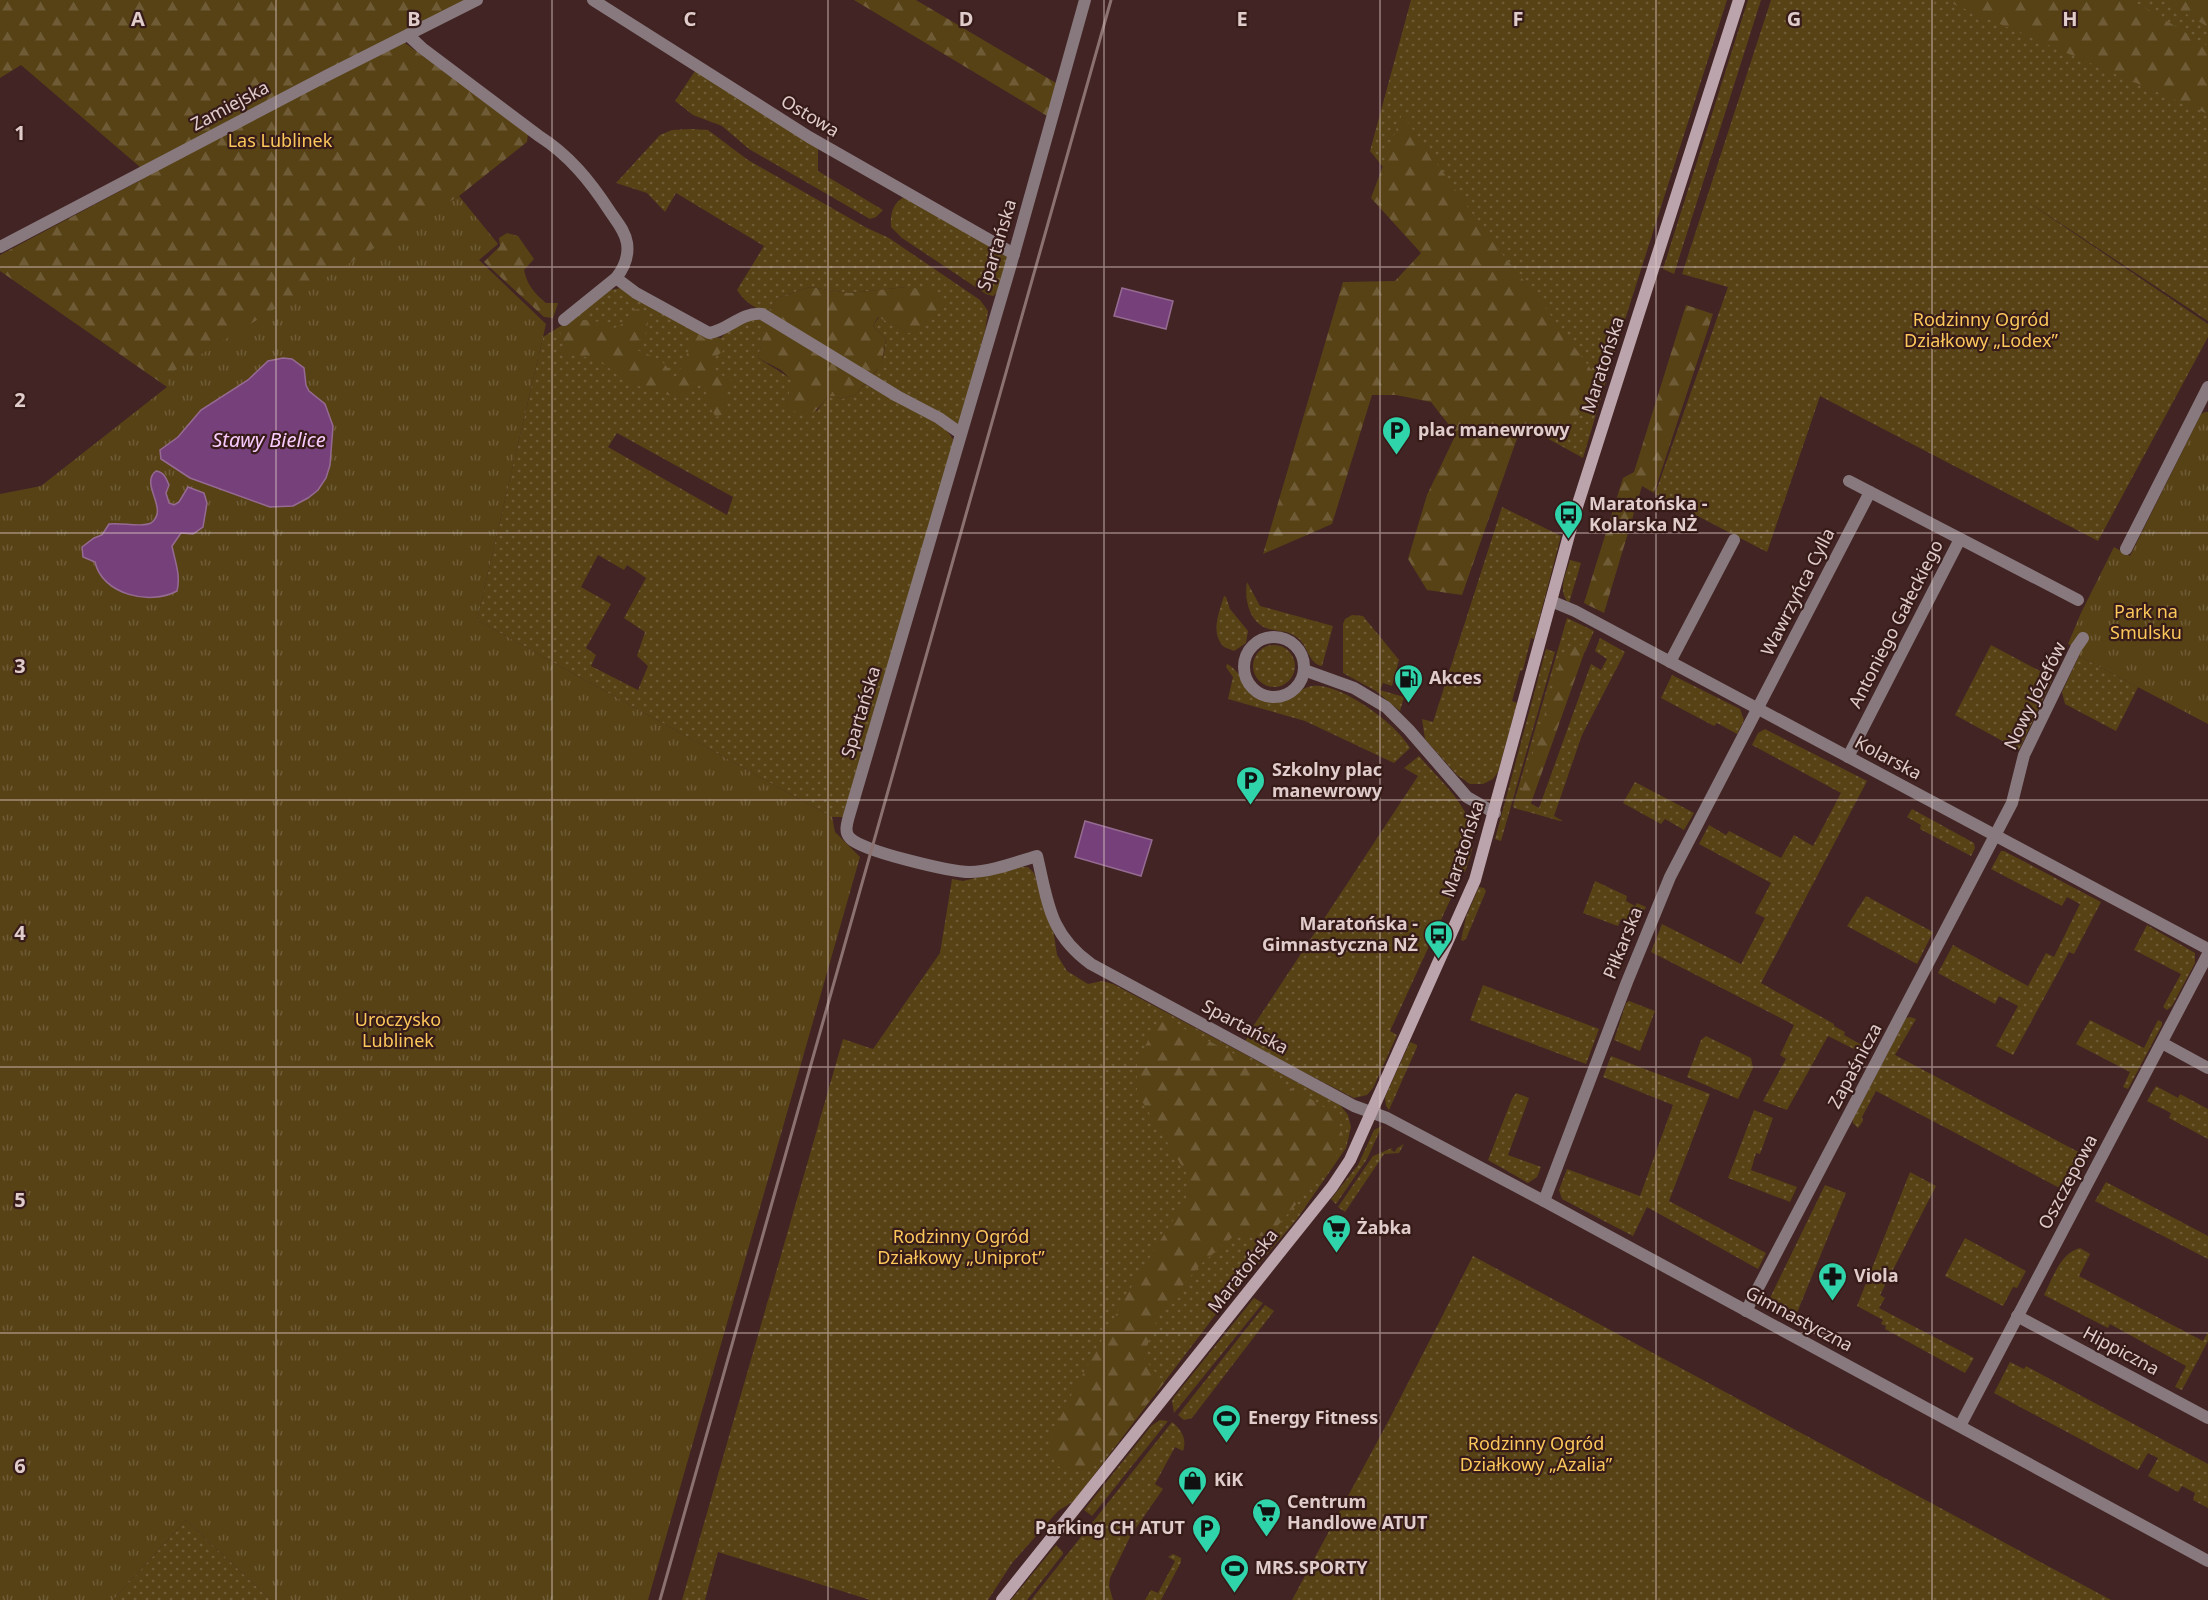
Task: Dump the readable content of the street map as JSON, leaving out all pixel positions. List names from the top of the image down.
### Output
{
  "streets": {
    "main road": ["Maratońska"],
    "street": [
      "Zamiejska",
      "Ostowa",
      "Spartańska",
      "Wawrzyńca Cylla",
      "Antoniego Gałeckiego",
      "Nowy Józefów",
      "Kolarska",
      "Piłkarska",
      "Zapaśnicza",
      "Oszczepowa",
      "Gimnastyczna",
      "Hippiczna"
    ]
  },
  "crossings": [
    ["Ostowa", "Spartańska"],
    ["Spartańska", "Gimnastyczna"],
    ["Maratońska", "Kolarska"],
    ["Maratońska", "Gimnastyczna"],
    ["Wawrzyńca Cylla", "Kolarska"],
    ["Wawrzyńca Cylla", "Piłkarska"],
    ["Antoniego Gałeckiego", "Kolarska"],
    ["Nowy Józefów", "Kolarska"],
    ["Nowy Józefów", "Zapaśnicza"],
    ["Kolarska", "Piłkarska"],
    ["Kolarska", "Zapaśnicza"],
    ["Piłkarska", "Gimnastyczna"],
    ["Zapaśnicza", "Gimnastyczna"],
    ["Oszczepowa", "Gimnastyczna"],
    ["Oszczepowa", "Hippiczna"]
  ],
  "water": ["Stawy Bielice"],
  "parks": [
    "Las Lublinek",
    "Rodzinny Ogród Działkowy „Lodex”",
    "Park na Smulsku",
    "Uroczysko Lublinek",
    "Rodzinny Ogród Działkowy „Uniprot”",
    "Rodzinny Ogród Działkowy „Azalia”"
  ],
  "places": {
    "parking": ["plac manewrowy", "Szkolny plac manewrowy", "Parking CH ATUT"],
    "bus stop": ["Maratońska - Kolarska NŻ", "Maratońska - Gimnastyczna NŻ"],
    "fuel station": ["Akces"],
    "supermarket": ["Żabka", "Centrum Handlowe ATUT"],
    "pharmacy": ["Viola"],
    "sports": ["Energy Fitness", "MRS.SPORTY"],
    "shop": ["KiK"]
  },
  "grid": {
    "columns": [
      "A",
      "B",
      "C",
      "D",
      "E",
      "F",
      "G",
      "H"
    ],
    "rows": [
      "1",
      "2",
      "3",
      "4",
      "5",
      "6"
    ]
  }
}
